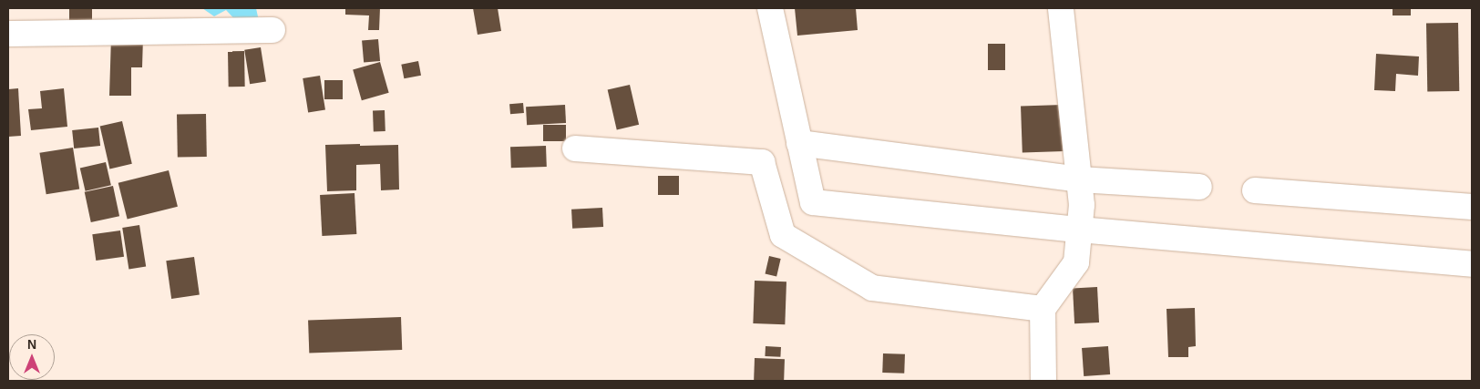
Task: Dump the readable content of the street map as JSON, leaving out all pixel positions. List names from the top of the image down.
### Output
{
  "north": "top"
}
